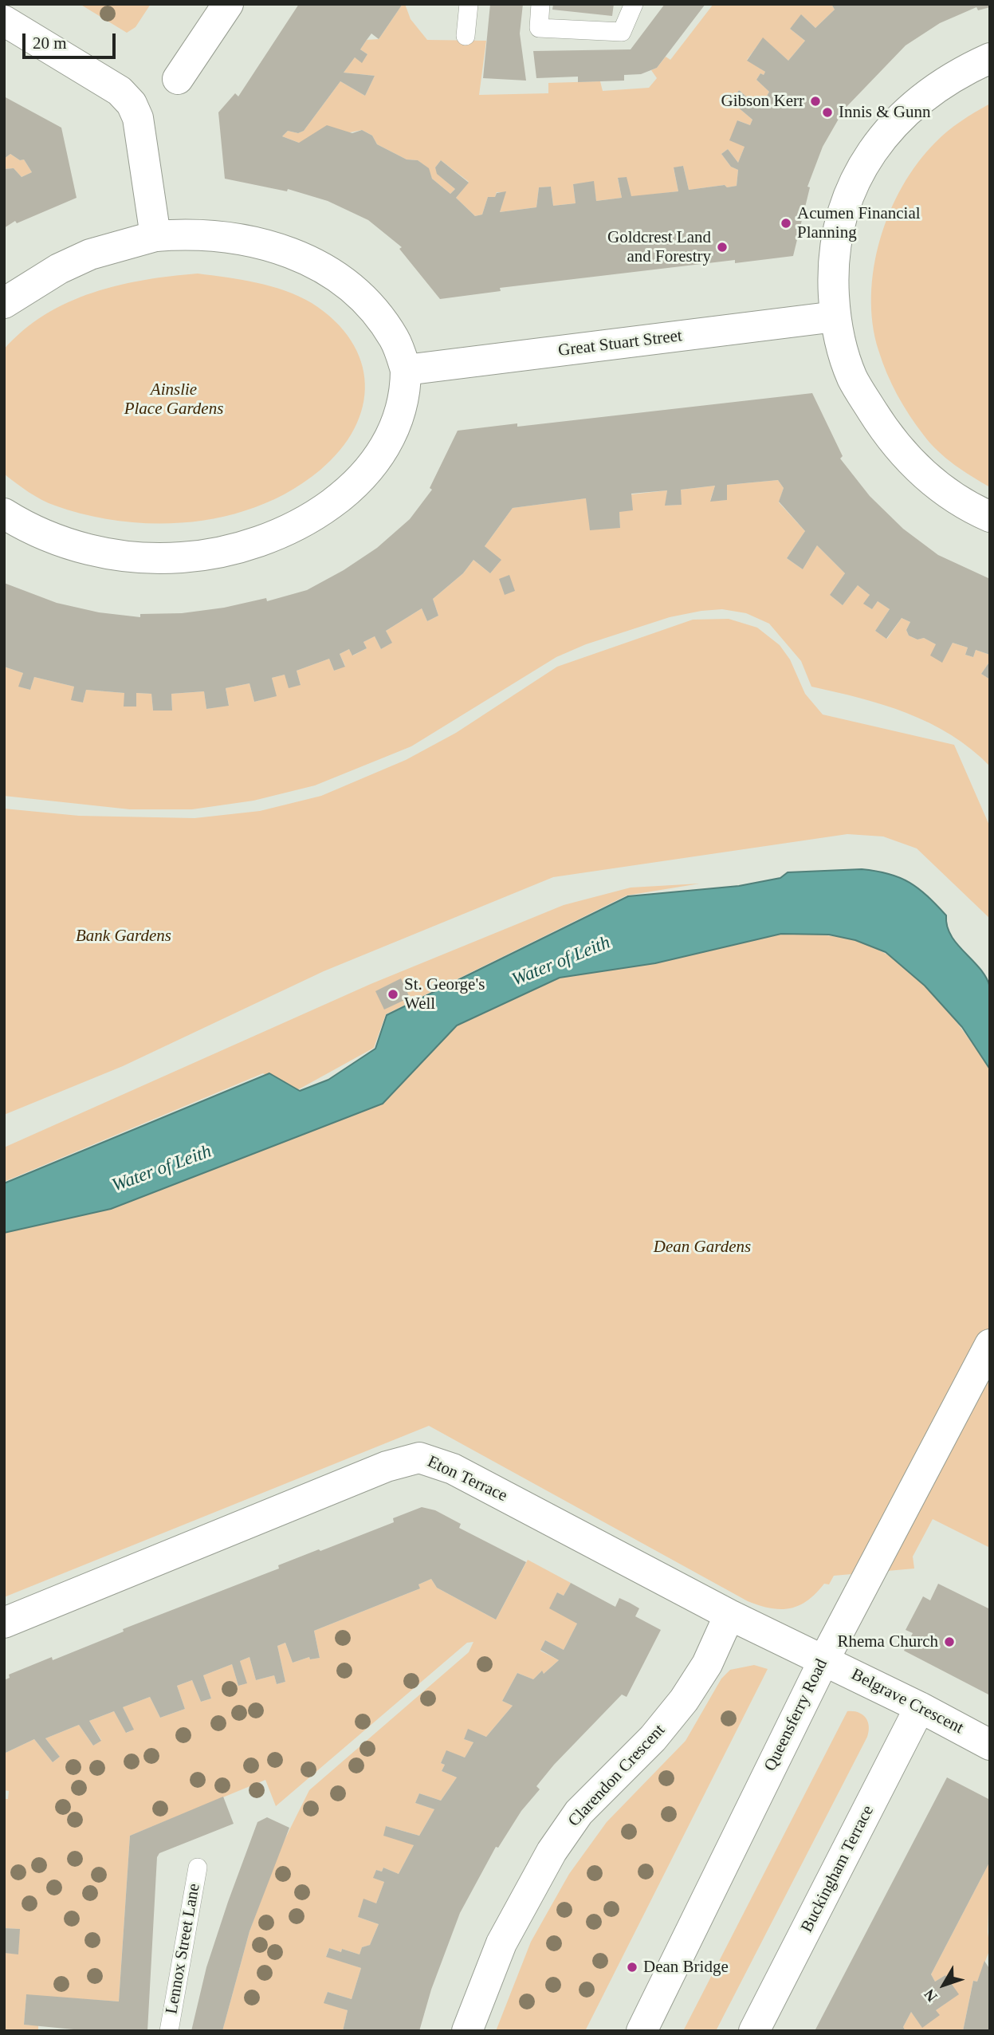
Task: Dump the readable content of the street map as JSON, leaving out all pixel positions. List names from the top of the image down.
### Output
{
  "streets": {
    "street": [
      "Great Stuart Street",
      "Eton Terrace",
      "Belgrave Crescent",
      "Queensferry Road",
      "Clarendon Crescent",
      "Buckingham Terrace"
    ],
    "lane": ["Lennox Street Lane"]
  },
  "crossings": [
    ["Eton Terrace", "Belgrave Crescent"],
    ["Eton Terrace", "Queensferry Road"],
    ["Eton Terrace", "Clarendon Crescent"],
    ["Belgrave Crescent", "Queensferry Road"],
    ["Belgrave Crescent", "Buckingham Terrace"]
  ],
  "water": ["Water of Leith"],
  "parks": ["Ainslie Place Gardens", "Bank Gardens", "Dean Gardens"],
  "places": [
    "Gibson Kerr",
    "Innis & Gunn",
    "Acumen Financial Planning",
    "Goldcrest Land and Forestry",
    "St. George's Well",
    "Rhema Church",
    "Dean Bridge"
  ],
  "scale_bar": "20 m",
  "north": "bottom left"
}
